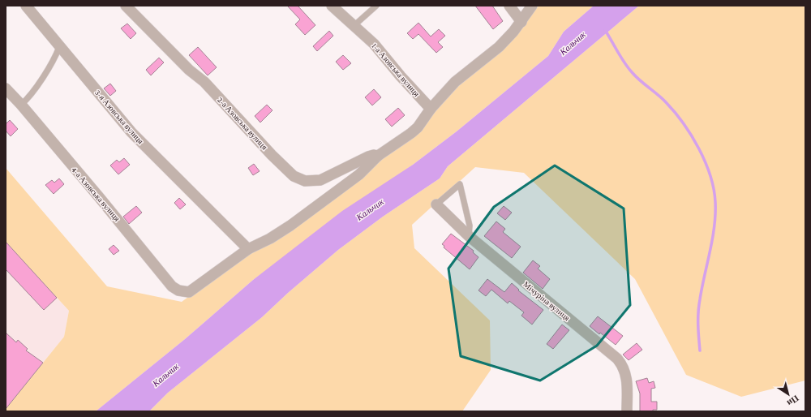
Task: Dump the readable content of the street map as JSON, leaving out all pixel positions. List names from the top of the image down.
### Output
{
  "streets": {
    "street": [
      "1-а Азовська вулиця",
      "3-я Азовська вулиця",
      "2-а Азовська вулиця",
      "4-а Азовська вулиця",
      "Мічуріна вулиця"
    ]
  },
  "crossings": [
    ["3-я Азовська вулиця", "4-а Азовська вулиця"]
  ],
  "water": ["Кальчик"],
  "north": "bottom right"
}
